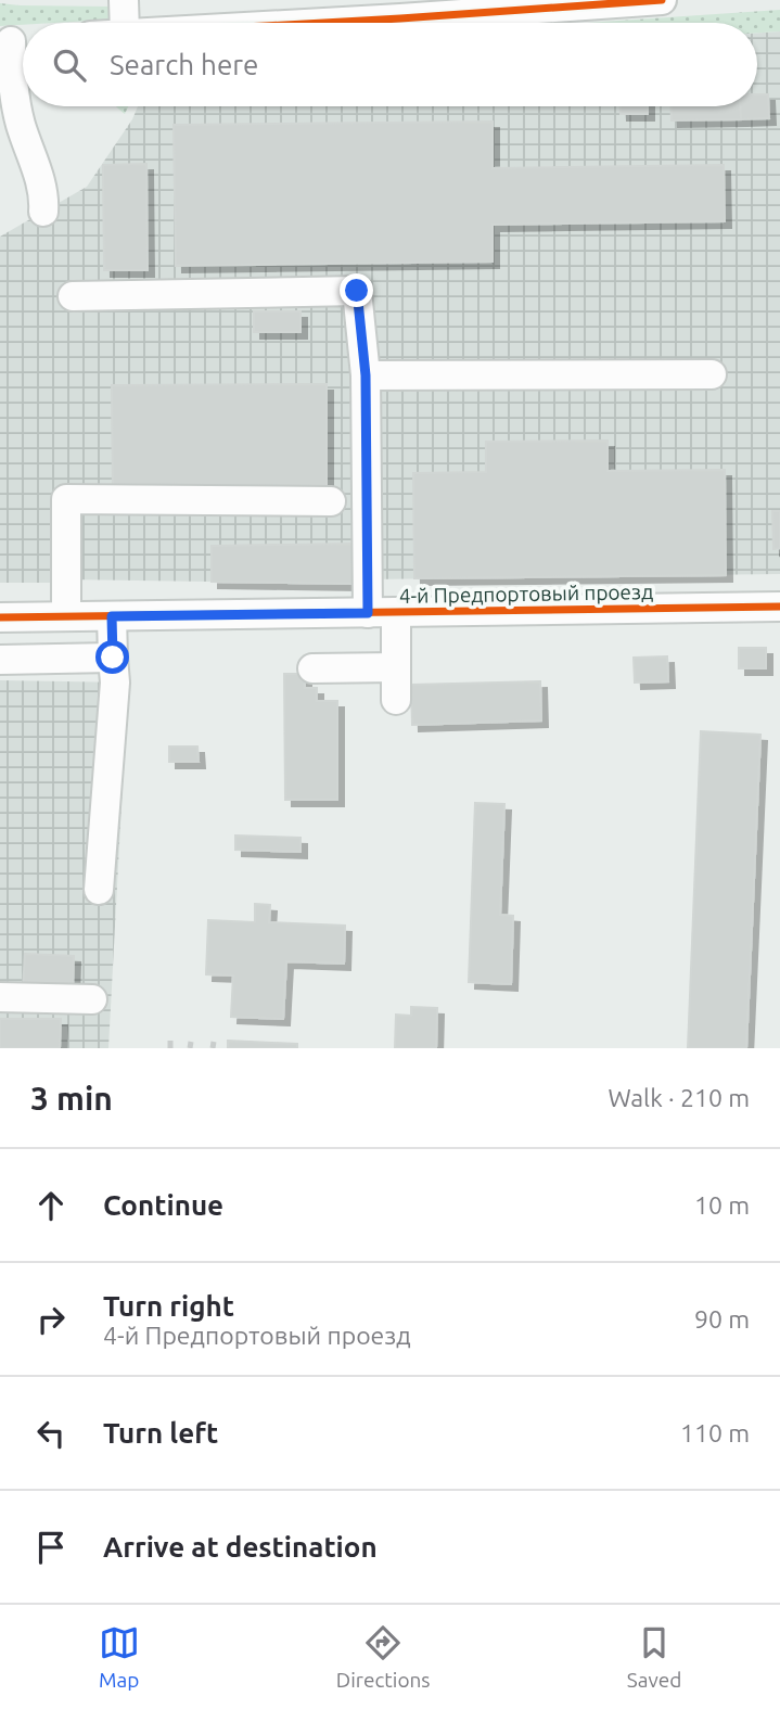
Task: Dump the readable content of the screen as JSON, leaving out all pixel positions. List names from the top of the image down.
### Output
{
  "streets": {
    "street": ["4-й Предпортовый проезд"]
  },
  "page": {
    "search": "Search here",
    "heading": ["3 min", "Walk · 210 m"],
    "list": [
      ["Continue", "10 m"],
      ["Turn right", "4-й Предпортовый проезд", "90 m"],
      ["Turn left", "110 m"],
      "Arrive at destination"
    ],
    "nav": ["Map", "Directions", "Saved"]
  }
}
